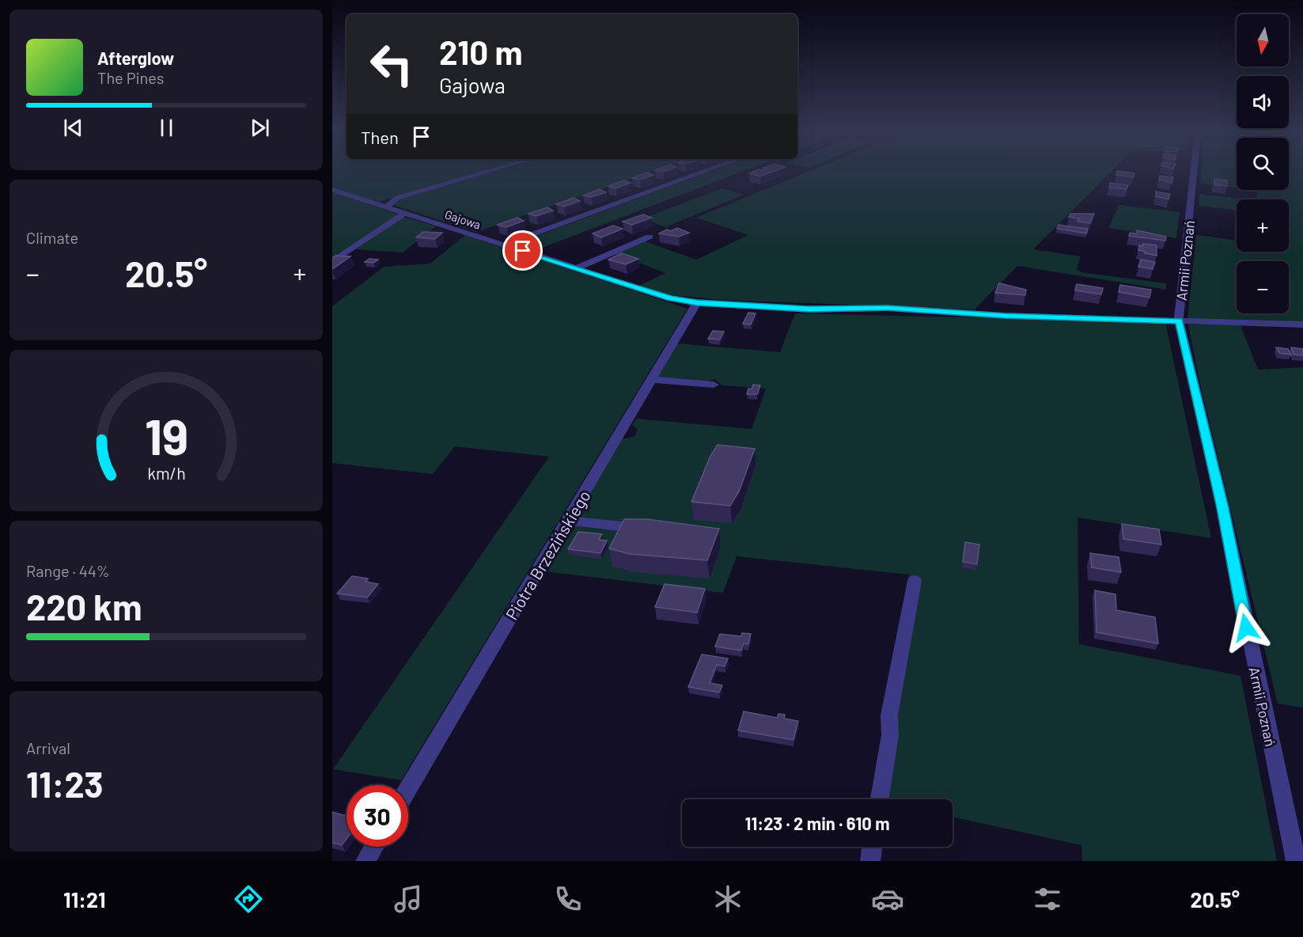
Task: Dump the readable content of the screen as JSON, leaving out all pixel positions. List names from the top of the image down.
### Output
{
  "streets": {
    "street": ["Gajowa", "Armii Poznań", "Piotra Brzezińskiego"]
  },
  "crossings": [
    ["Gajowa", "Armii Poznań"],
    ["Gajowa", "Piotra Brzezińskiego"]
  ],
  "north": "bottom",
  "page": {
    "map_buttons": ["+", "−"],
    "turn": ["210 m", "Gajowa"],
    "song": ["Afterglow", "The Pines"],
    "then": "Then",
    "tile": [
      "Climate",
      ["Range · 44%", "220 km"],
      ["Arrival", "11:23"]
    ],
    "heat": ["−", "20.5°", "+"],
    "limit": "30",
    "trip": "11:23 · 2 min · 610 m",
    "tabs": ["11:21", "20.5°"],
    "gauge": ["19", "km/h"]
  }
}
